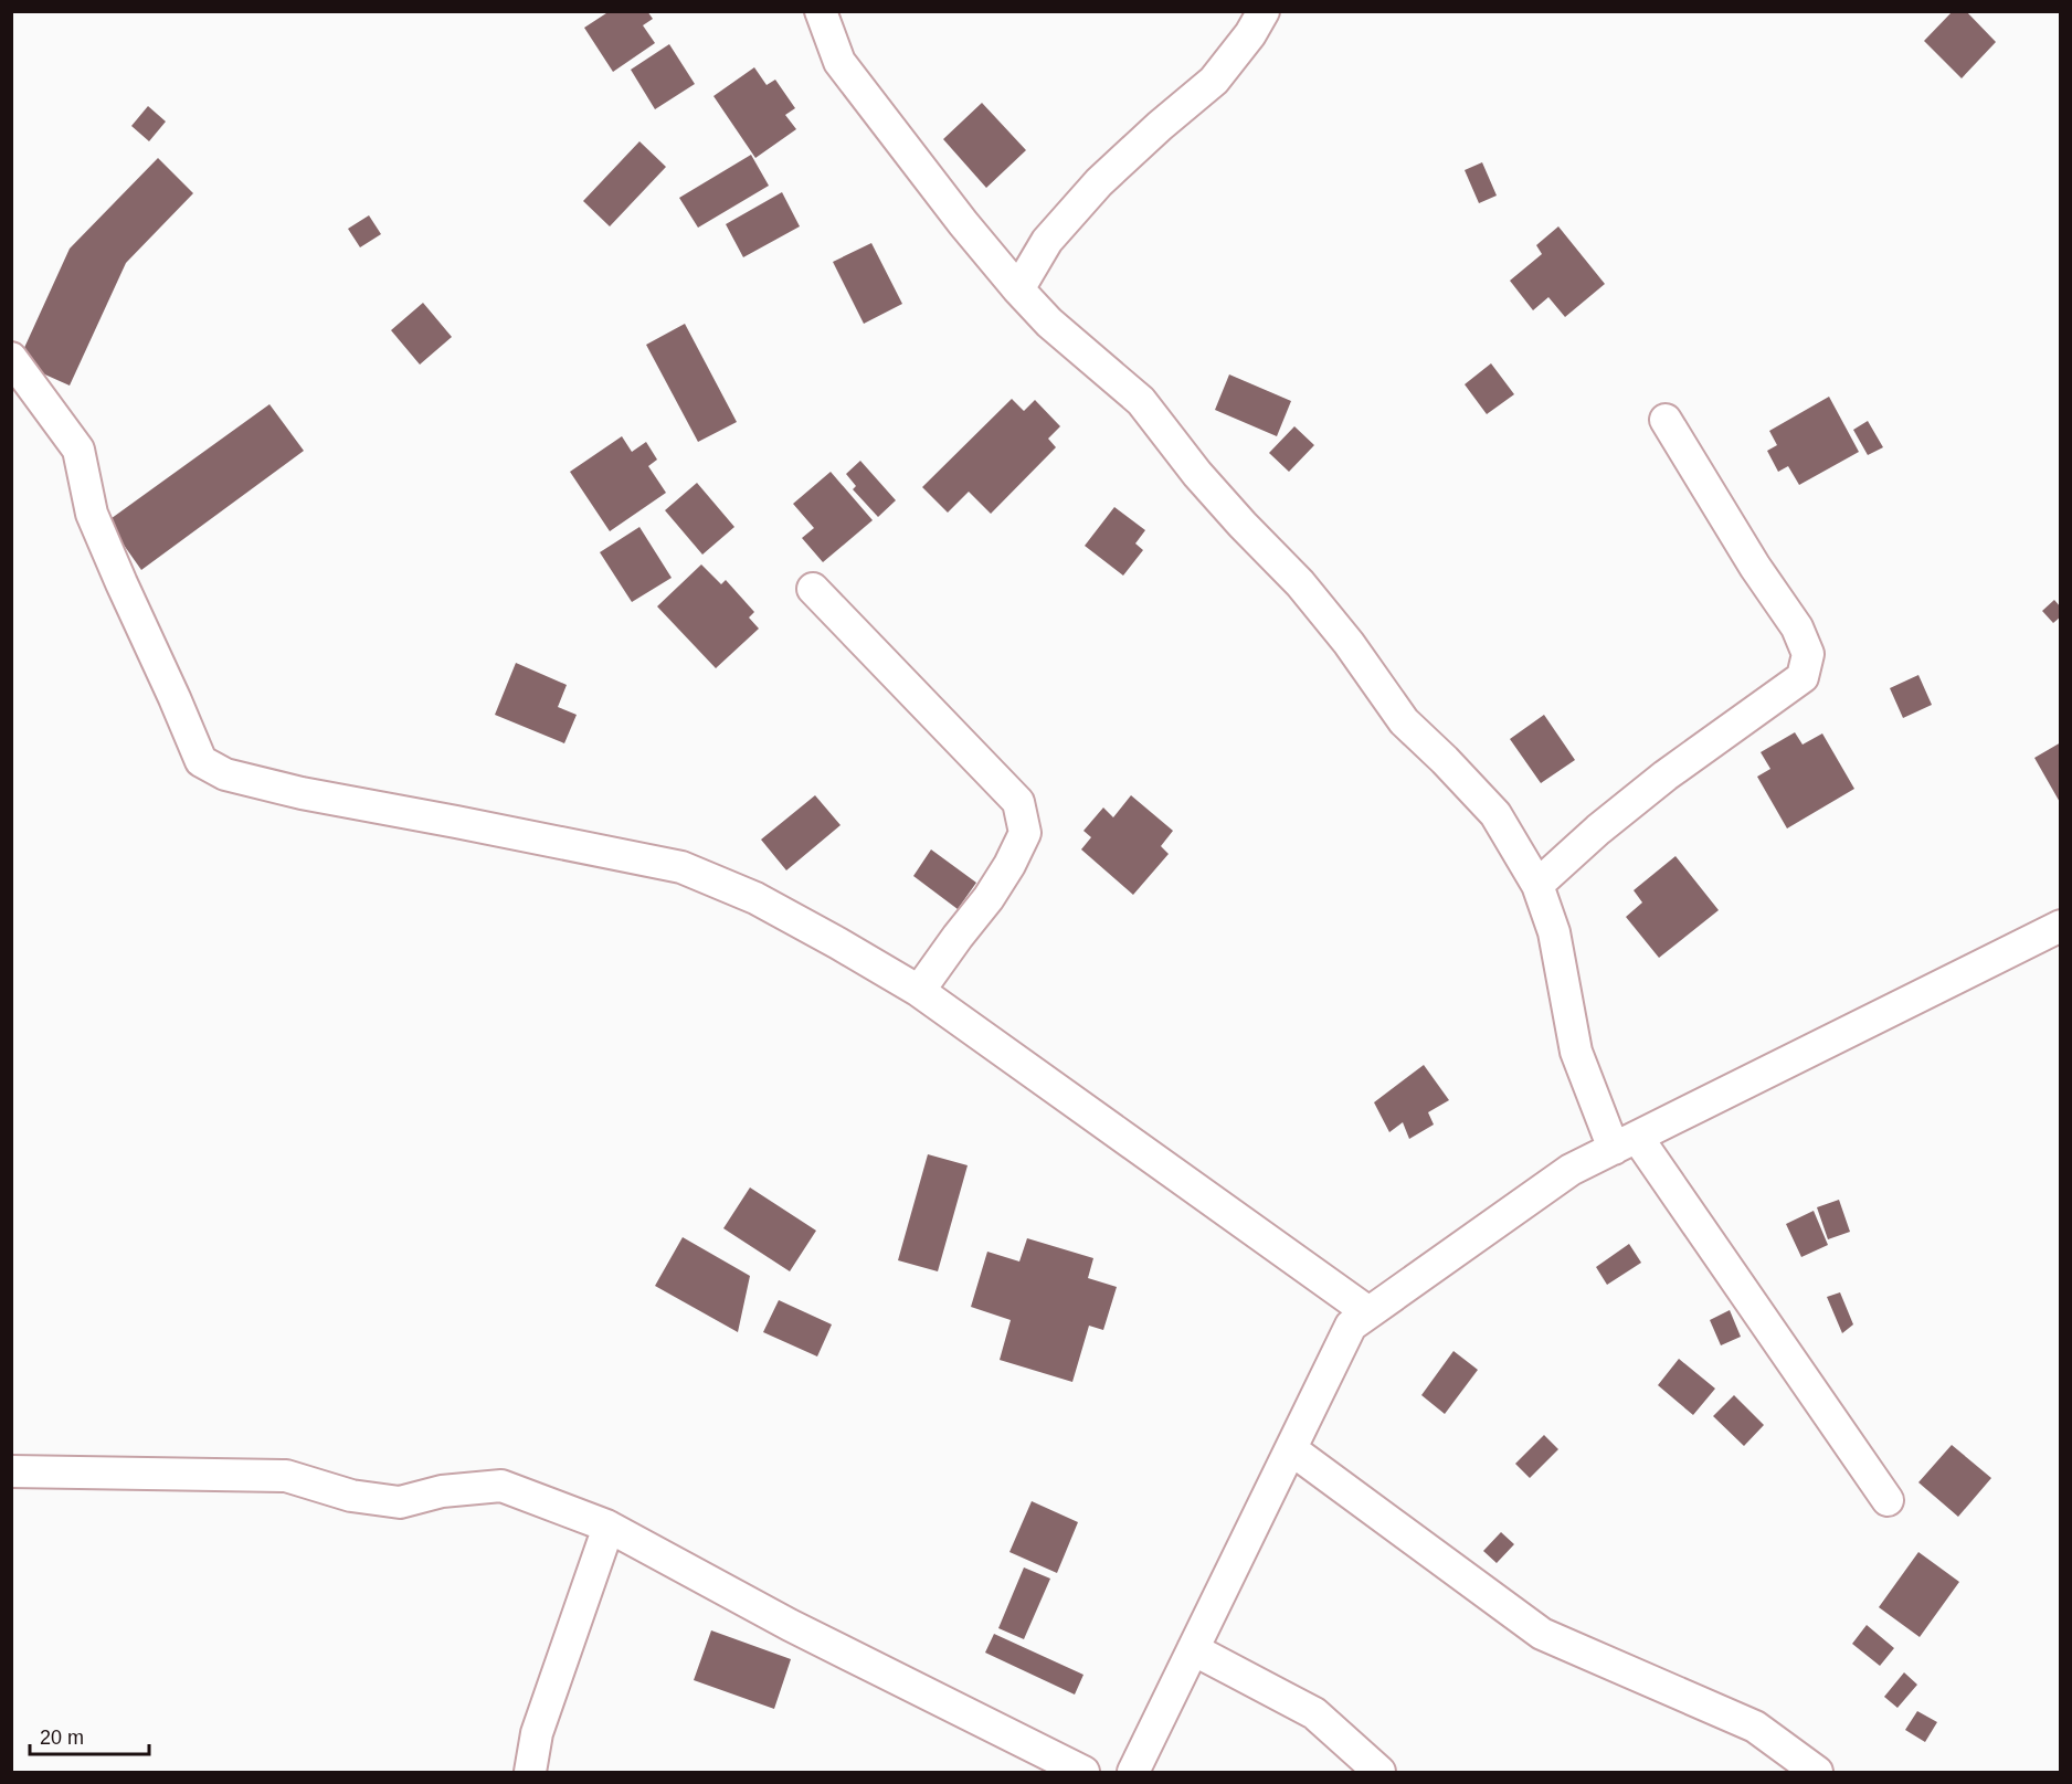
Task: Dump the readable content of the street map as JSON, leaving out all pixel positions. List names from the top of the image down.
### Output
{
  "scale_bar": "20 m"
}
